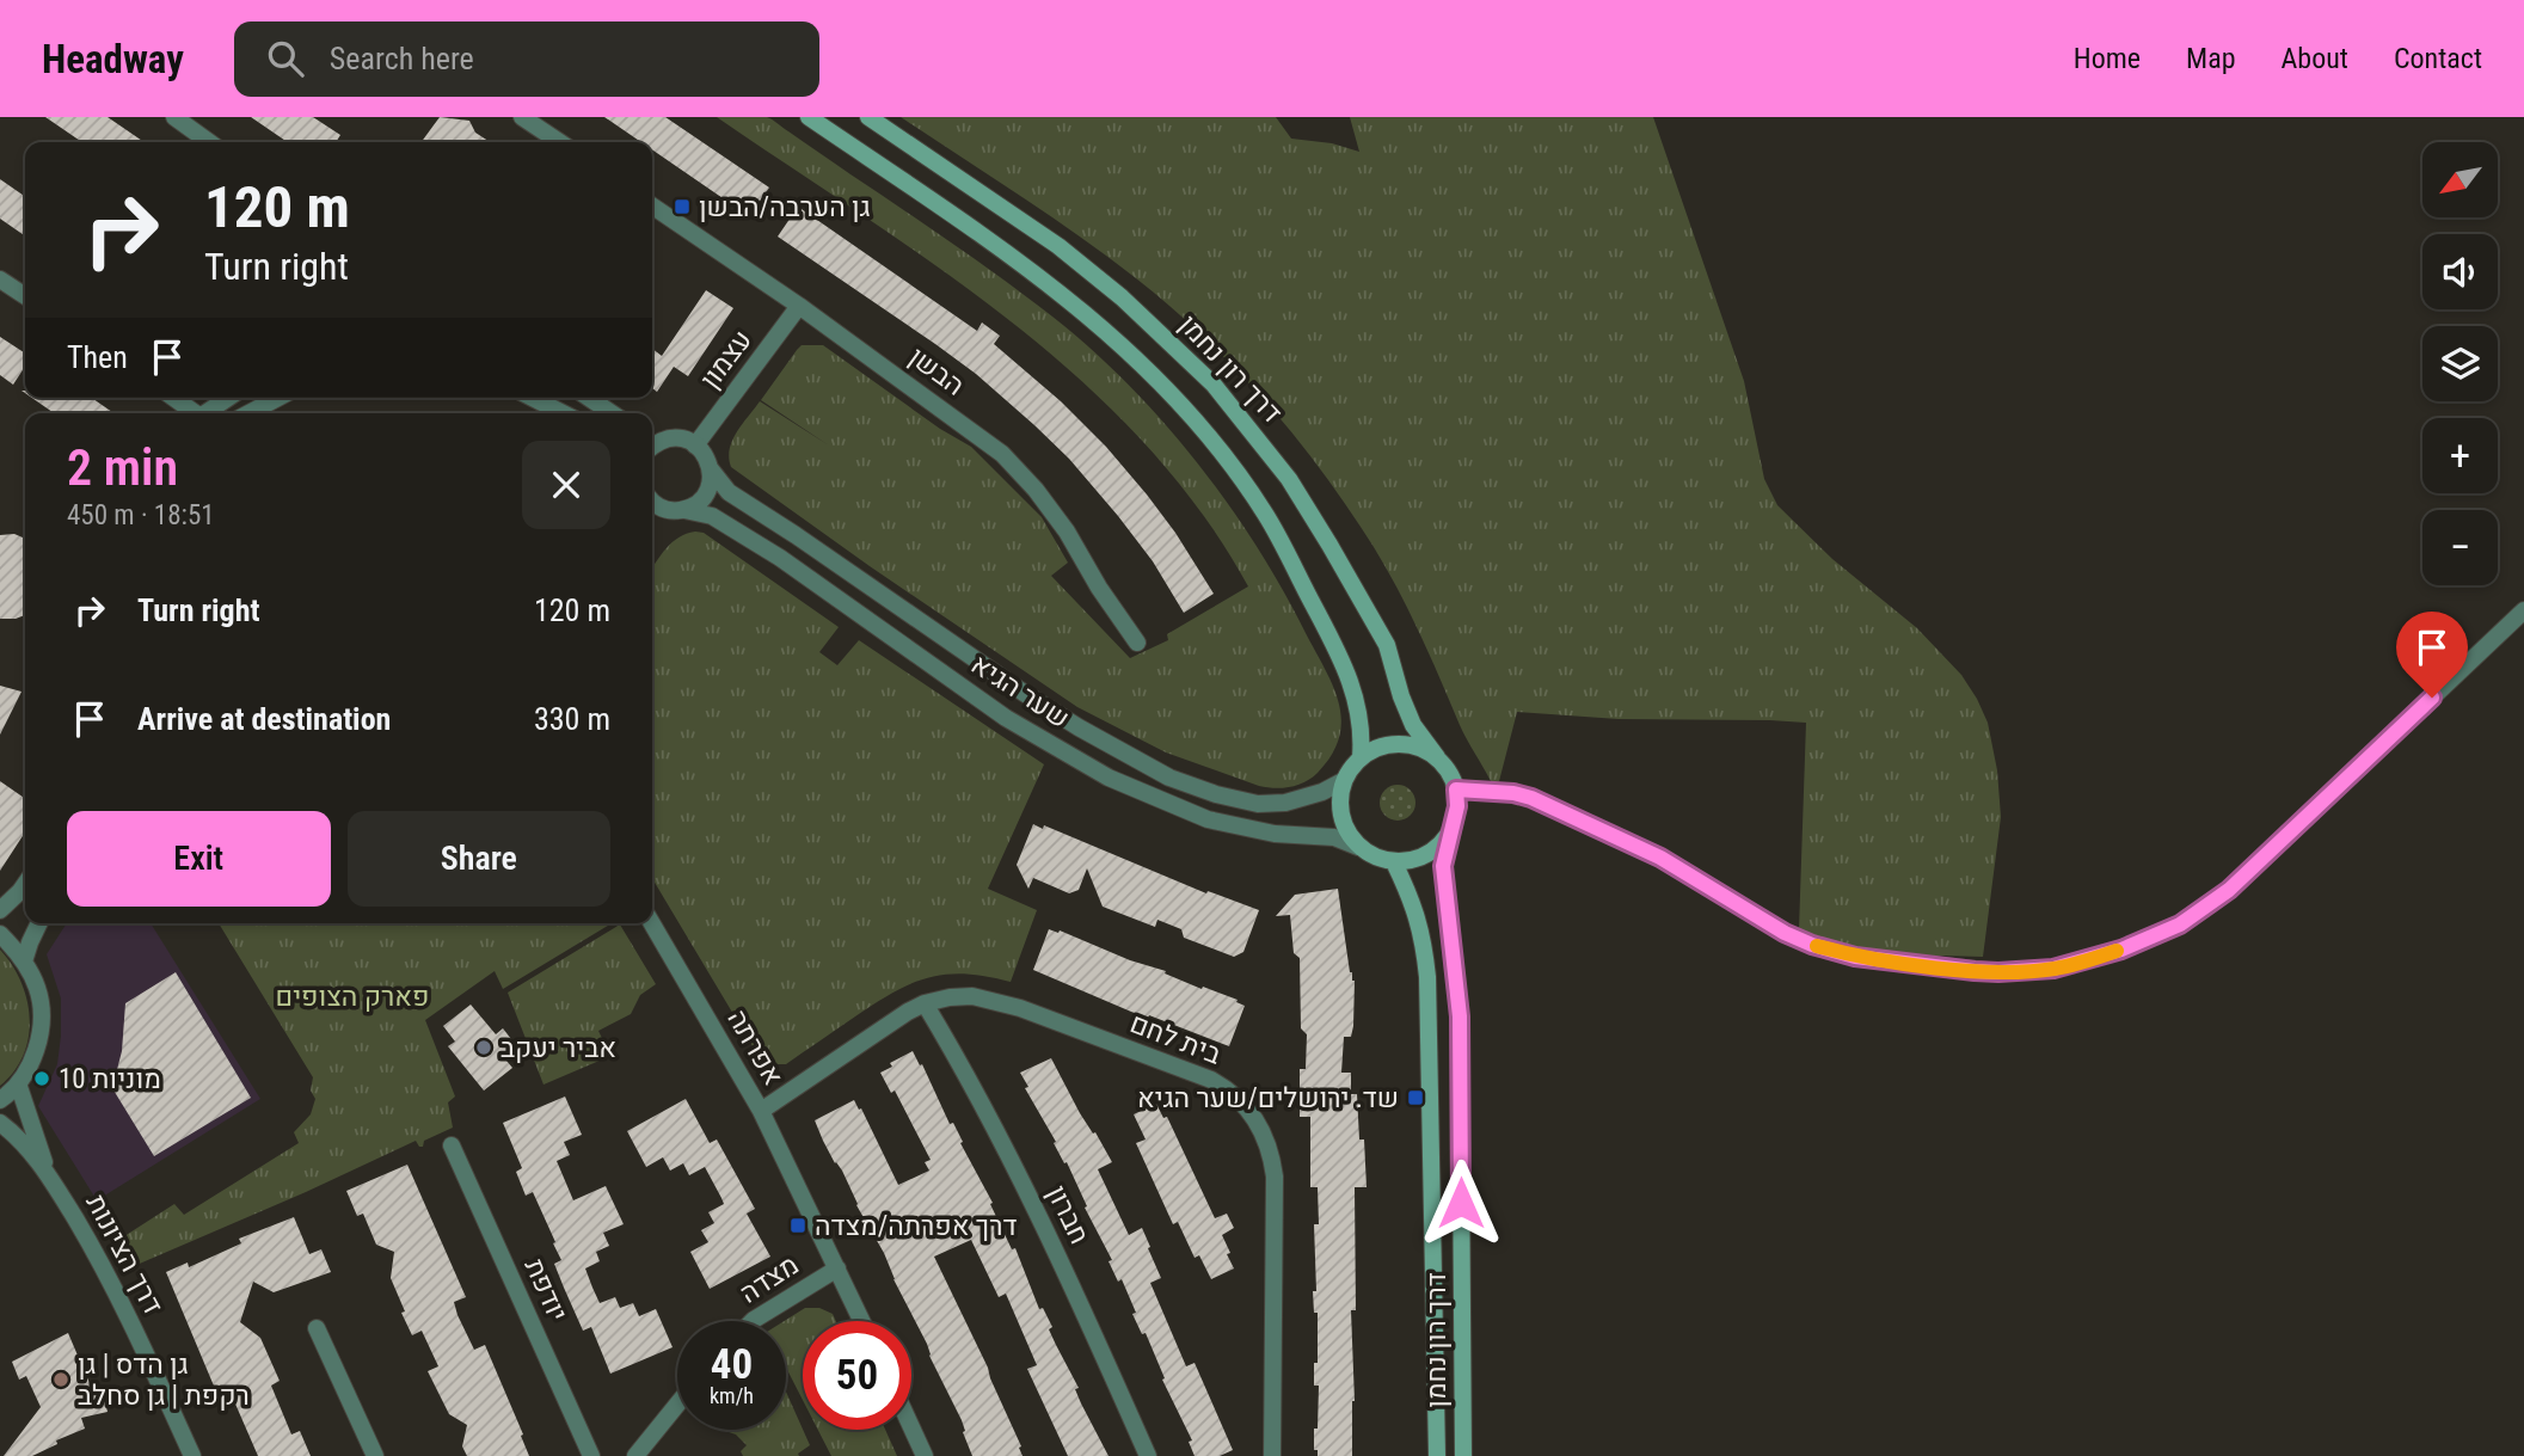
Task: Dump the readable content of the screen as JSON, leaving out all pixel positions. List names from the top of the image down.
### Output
{
  "streets": {
    "main road": ["דרך רון נחמן"],
    "street": [
      "עצמון",
      "הבשן",
      "שער הגיא",
      "בית לחם",
      "אפרתה",
      "חברון",
      "דרך הציונות",
      "מצדה",
      "יודפת"
    ]
  },
  "crossings": [
    ["עצמון", "הבשן"],
    ["עצמון", "שער הגיא"],
    ["דרך רון נחמן", "שער הגיא"],
    ["בית לחם", "אפרתה"],
    ["בית לחם", "חברון"],
    ["אפרתה", "מצדה"]
  ],
  "parks": ["פארק הצופים"],
  "places": {
    "transit": ["גן הערבה/הבשן", "שד. ירושלים/שער הגיא", "דרך אפרתה/מצדה"],
    "other": ["אביר יעקב", "מוניות 10", "גן הדס | גן רקפת | גן סחלב"]
  },
  "north": "bottom left",
  "page": {
    "header": "Headway",
    "search": "Search here",
    "nav": [
      "Home",
      "Map",
      "About",
      "Contact"
    ],
    "map_buttons": ["+", "−"],
    "turn": ["120 m", "Turn right"],
    "then": "Then",
    "heading": ["2 min", "450 m · 18:51"],
    "list": [
      {
        "name": "Turn right",
        "value": "120 m"
      },
      {
        "name": "Arrive at destination",
        "value": "330 m"
      }
    ],
    "buttons": ["Exit", "Share"],
    "speed": "40 km/h",
    "limit": "50"
  }
}
